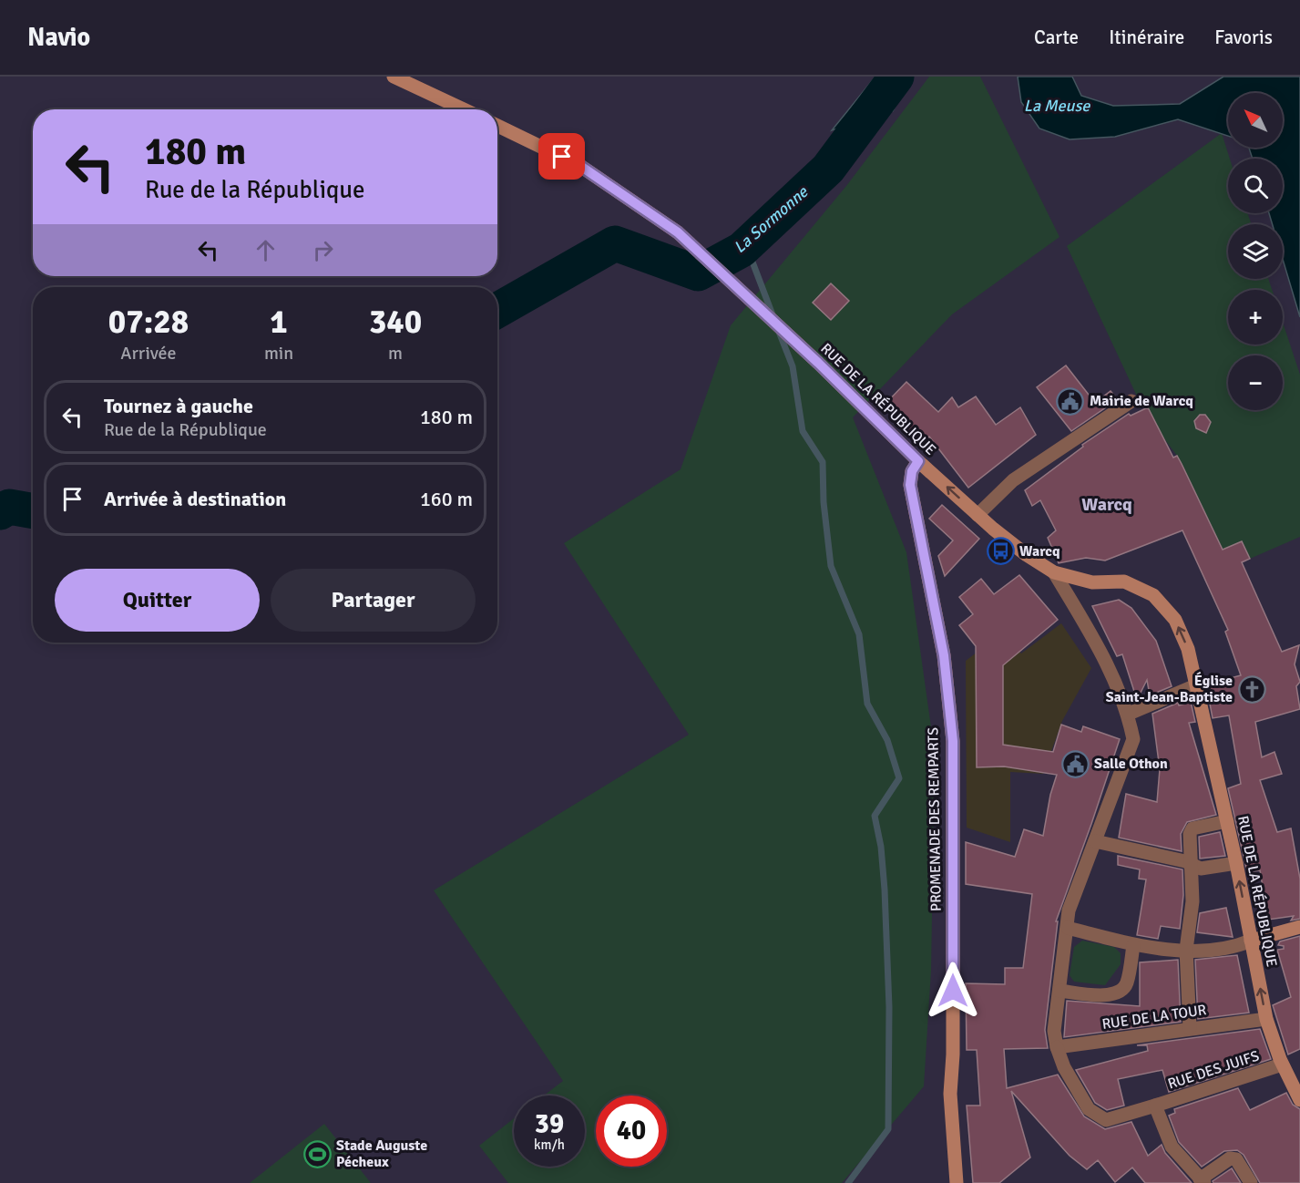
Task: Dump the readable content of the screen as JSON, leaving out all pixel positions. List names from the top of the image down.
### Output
{
  "streets": {
    "main road": ["RUE DE LA RÉPUBLIQUE", "PROMENADE DES REMPARTS"],
    "street": ["RUE DE LA TOUR", "RUE DES JUIFS"]
  },
  "crossings": [
    ["RUE DE LA RÉPUBLIQUE", "PROMENADE DES REMPARTS"],
    ["RUE DE LA RÉPUBLIQUE", "RUE DE LA TOUR"],
    ["RUE DE LA RÉPUBLIQUE", "RUE DES JUIFS"],
    ["RUE DE LA TOUR", "RUE DES JUIFS"]
  ],
  "districts": ["Warcq"],
  "water": ["La Meuse", "La Sormonne"],
  "places": {
    "public building": ["Mairie de Warcq", "Salle Othon"],
    "bus stop": ["Warcq"],
    "church": ["Église Saint-Jean-Baptiste"],
    "sports": ["Stade Auguste Pécheux"]
  },
  "north": "top left",
  "page": {
    "header": "Navio",
    "nav": ["Carte", "Itinéraire", "Favoris"],
    "map_buttons": ["+", "−"],
    "turn": ["180 m", "Rue de la République"],
    "eta": [
      "07:28",
      "Arrivée",
      "1",
      "min",
      "340",
      "m"
    ],
    "list": [
      {
        "name": "Tournez à gauche",
        "note": "Rue de la République",
        "value": "180 m"
      },
      {
        "name": "Arrivée à destination",
        "value": "160 m"
      }
    ],
    "buttons": ["Quitter", "Partager"],
    "speed": "39 km/h",
    "limit": "40"
  }
}
